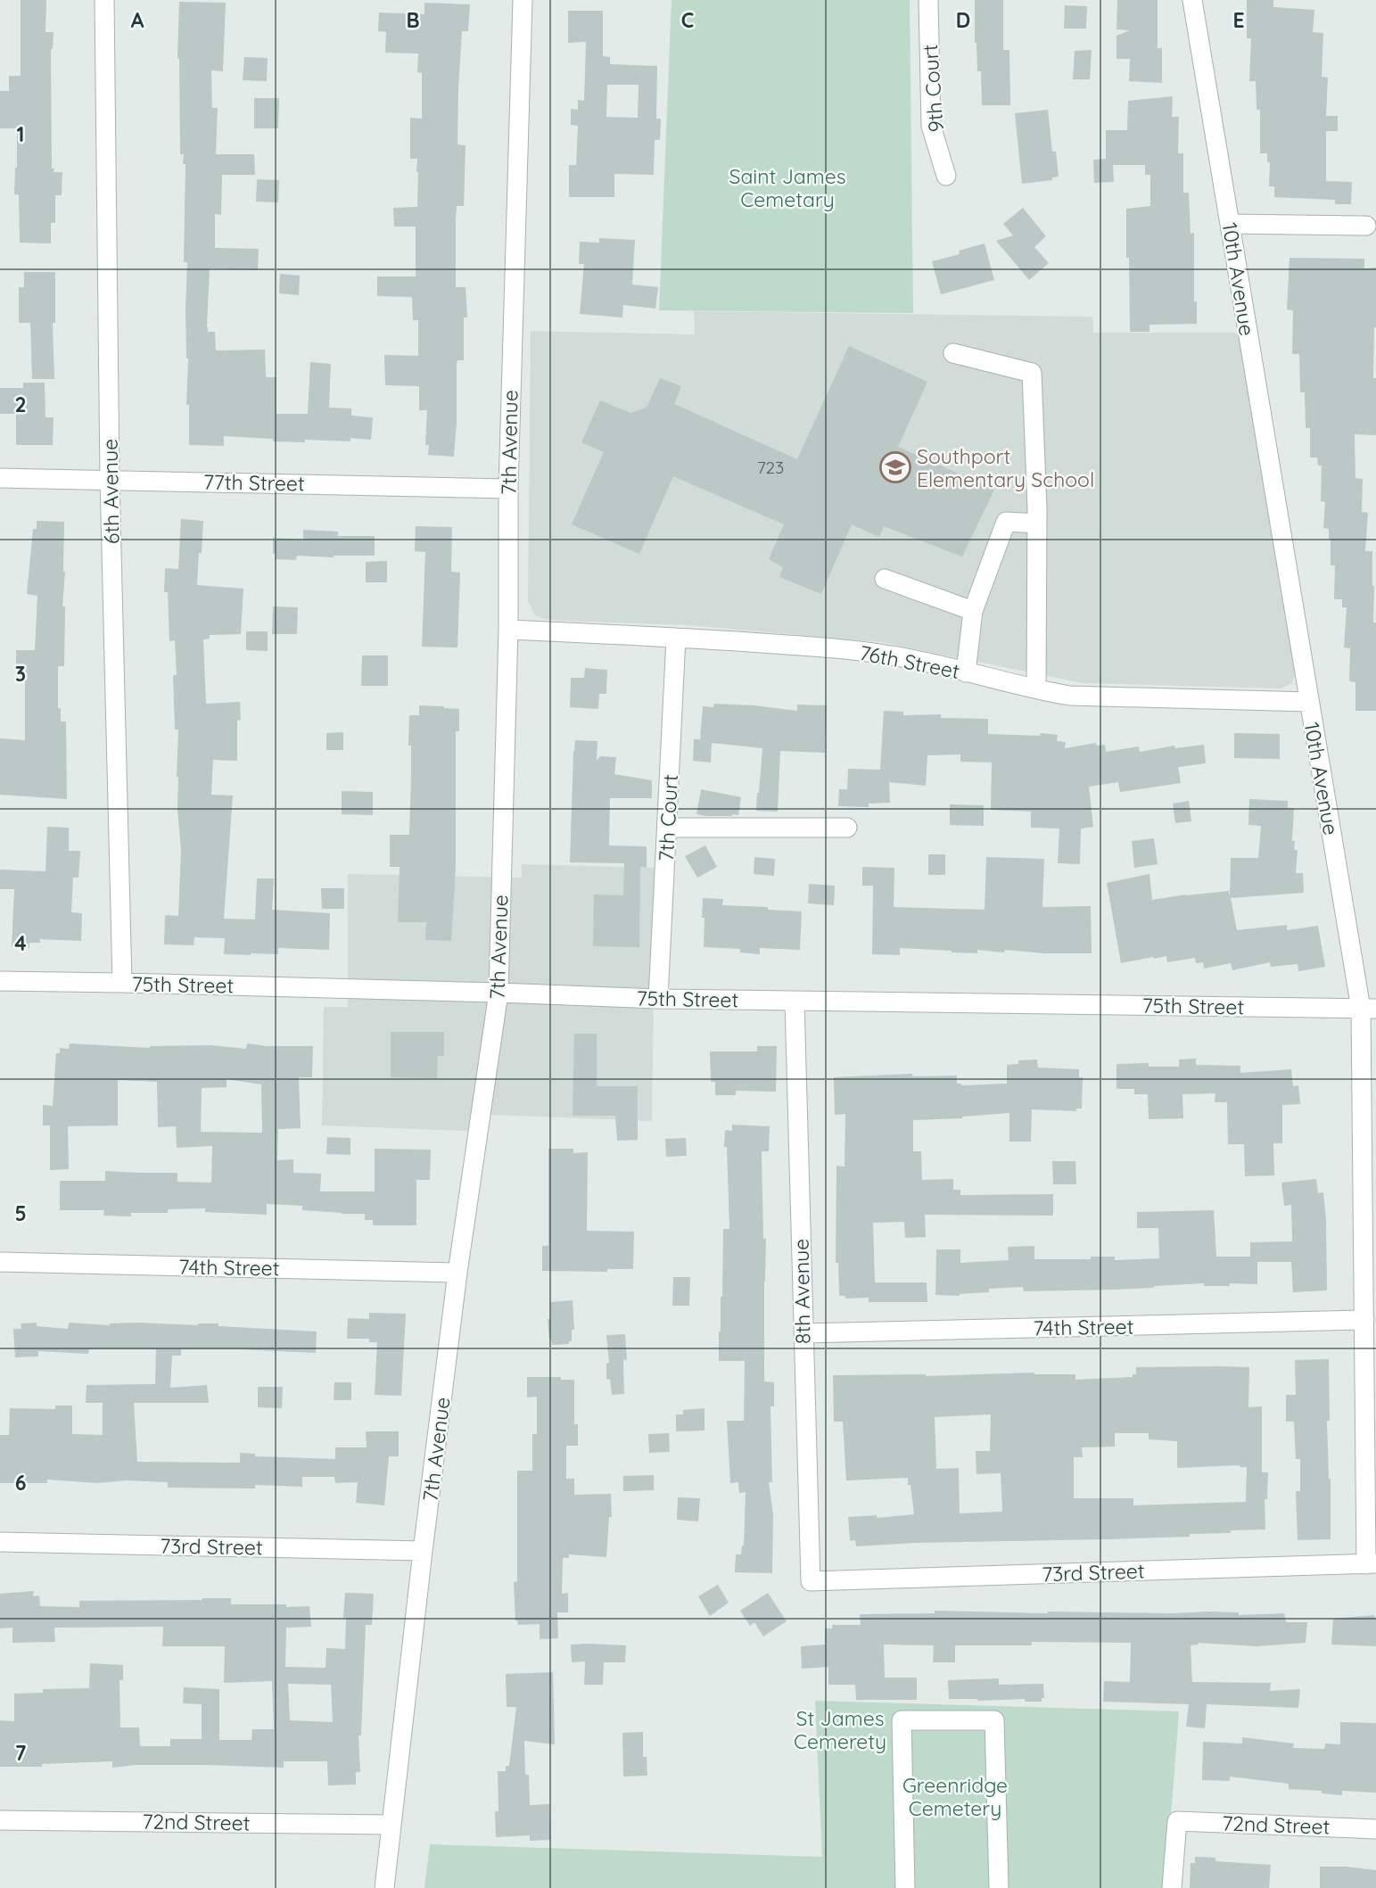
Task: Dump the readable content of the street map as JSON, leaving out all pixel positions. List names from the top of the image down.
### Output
{
  "streets": {
    "street": [
      "9th Court",
      "10th Avenue",
      "7th Avenue",
      "77th Street",
      "6th Avenue",
      "76th Street",
      "7th Court",
      "75th Street",
      "74th Street",
      "8th Avenue",
      "73rd Street",
      "72nd Street"
    ]
  },
  "crossings": [
    ["10th Avenue", "76th Street"],
    ["10th Avenue", "75th Street"],
    ["10th Avenue", "74th Street"],
    ["10th Avenue", "73rd Street"],
    ["7th Avenue", "77th Street"],
    ["7th Avenue", "76th Street"],
    ["7th Avenue", "75th Street"],
    ["7th Avenue", "74th Street"],
    ["7th Avenue", "73rd Street"],
    ["7th Avenue", "72nd Street"],
    ["77th Street", "6th Avenue"],
    ["6th Avenue", "75th Street"],
    ["76th Street", "7th Court"],
    ["7th Court", "75th Street"],
    ["75th Street", "8th Avenue"],
    ["74th Street", "8th Avenue"],
    ["8th Avenue", "73rd Street"]
  ],
  "parks": ["Saint James Cemetary", "St James Cemerety", "Greenridge Cemetery"],
  "places": {
    "school or university": ["Southport Elementary School"]
  },
  "house_numbers": ["723"],
  "grid": {
    "columns": [
      "A",
      "B",
      "C",
      "D",
      "E"
    ],
    "rows": [
      "1",
      "2",
      "3",
      "4",
      "5",
      "6",
      "7"
    ]
  }
}
